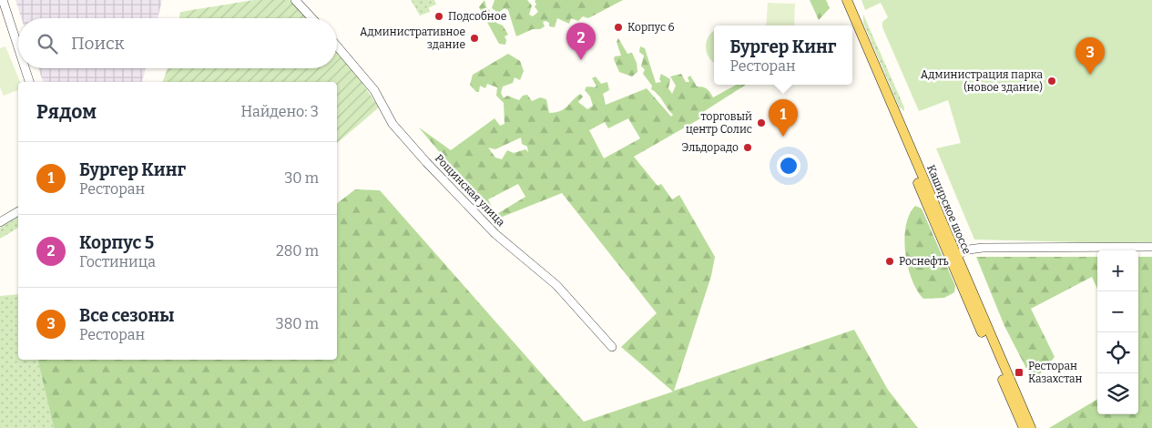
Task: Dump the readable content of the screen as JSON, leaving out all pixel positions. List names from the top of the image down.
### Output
{
  "streets": {
    "main road": ["Каширское шоссе"],
    "street": ["Рощинская улица"]
  },
  "places": {
    "other": [
      "Подсобное",
      "Корпус 6",
      "Административное здание",
      "Администрация парка (новое здание)",
      "торговый центр Солис",
      "Эльдорадо",
      "Роснефть"
    ],
    "transit": ["Ресторан Казахстан"]
  },
  "page": {
    "search": "Поиск",
    "pins": ["2", "3", "1"],
    "popup": ["Бургер Кинг", "Ресторан"],
    "heading": ["Рядом", "Найдено: 3"],
    "list": [
      {
        "mark": "1",
        "name": "Бургер Кинг",
        "note": "Ресторан",
        "value": "30 m"
      },
      {
        "mark": "2",
        "name": "Корпус 5",
        "note": "Гостиница",
        "value": "280 m"
      },
      {
        "mark": "3",
        "name": "Все сезоны",
        "note": "Ресторан",
        "value": "380 m"
      }
    ],
    "map_buttons": ["+", "−"]
  }
}
